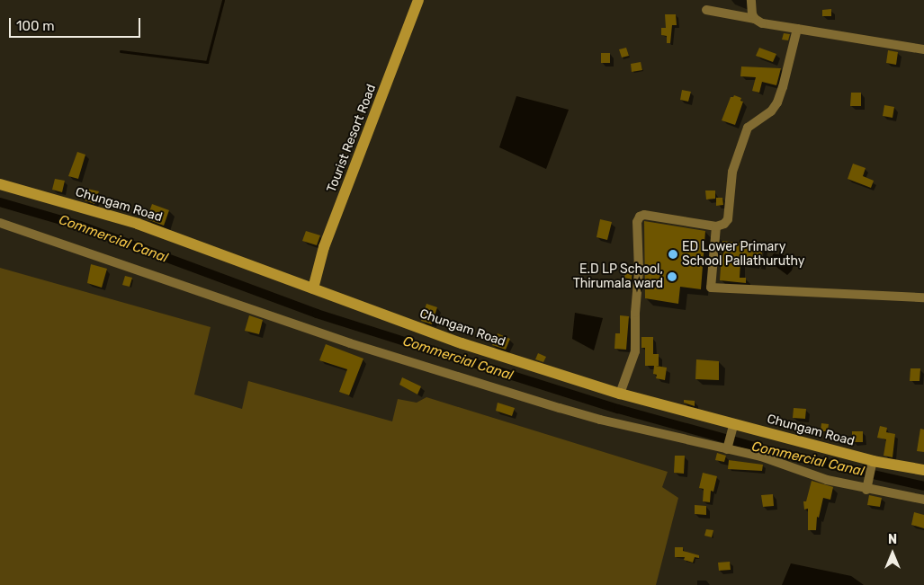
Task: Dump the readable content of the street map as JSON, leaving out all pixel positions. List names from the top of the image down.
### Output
{
  "streets": {
    "main road": ["Tourist Resort Road", "Chungam Road"]
  },
  "crossings": [
    ["Tourist Resort Road", "Chungam Road"]
  ],
  "water": ["Commercial Canal"],
  "places": ["ED Lower Primary School Pallathuruthy", "E.D LP School, Thirumala ward"],
  "scale_bar": "100 m",
  "north": "top"
}
